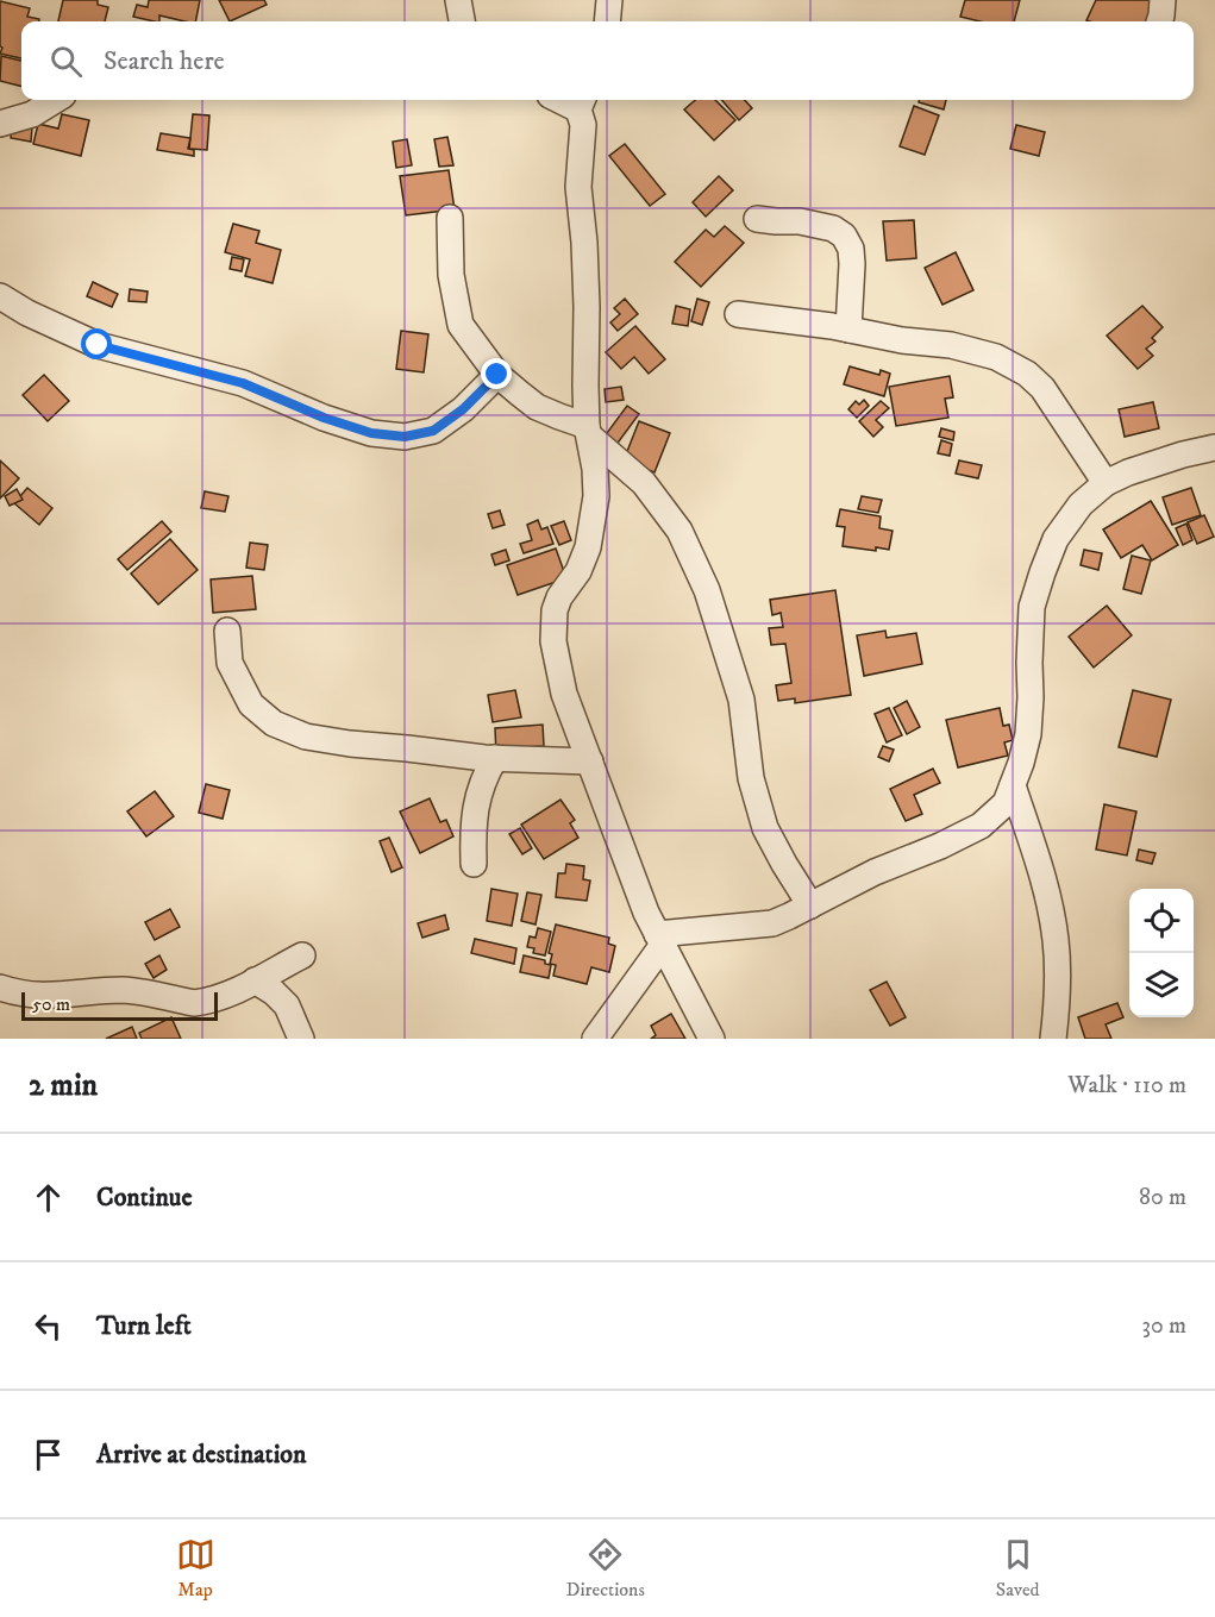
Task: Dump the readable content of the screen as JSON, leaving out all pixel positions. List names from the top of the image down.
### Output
{
  "scale_bar": "50 m",
  "page": {
    "search": "Search here",
    "scale": "50 m",
    "heading": ["2 min", "Walk · 110 m"],
    "list": [
      ["Continue", "80 m"],
      ["Turn left", "30 m"],
      "Arrive at destination"
    ],
    "nav": ["Map", "Directions", "Saved"]
  }
}
